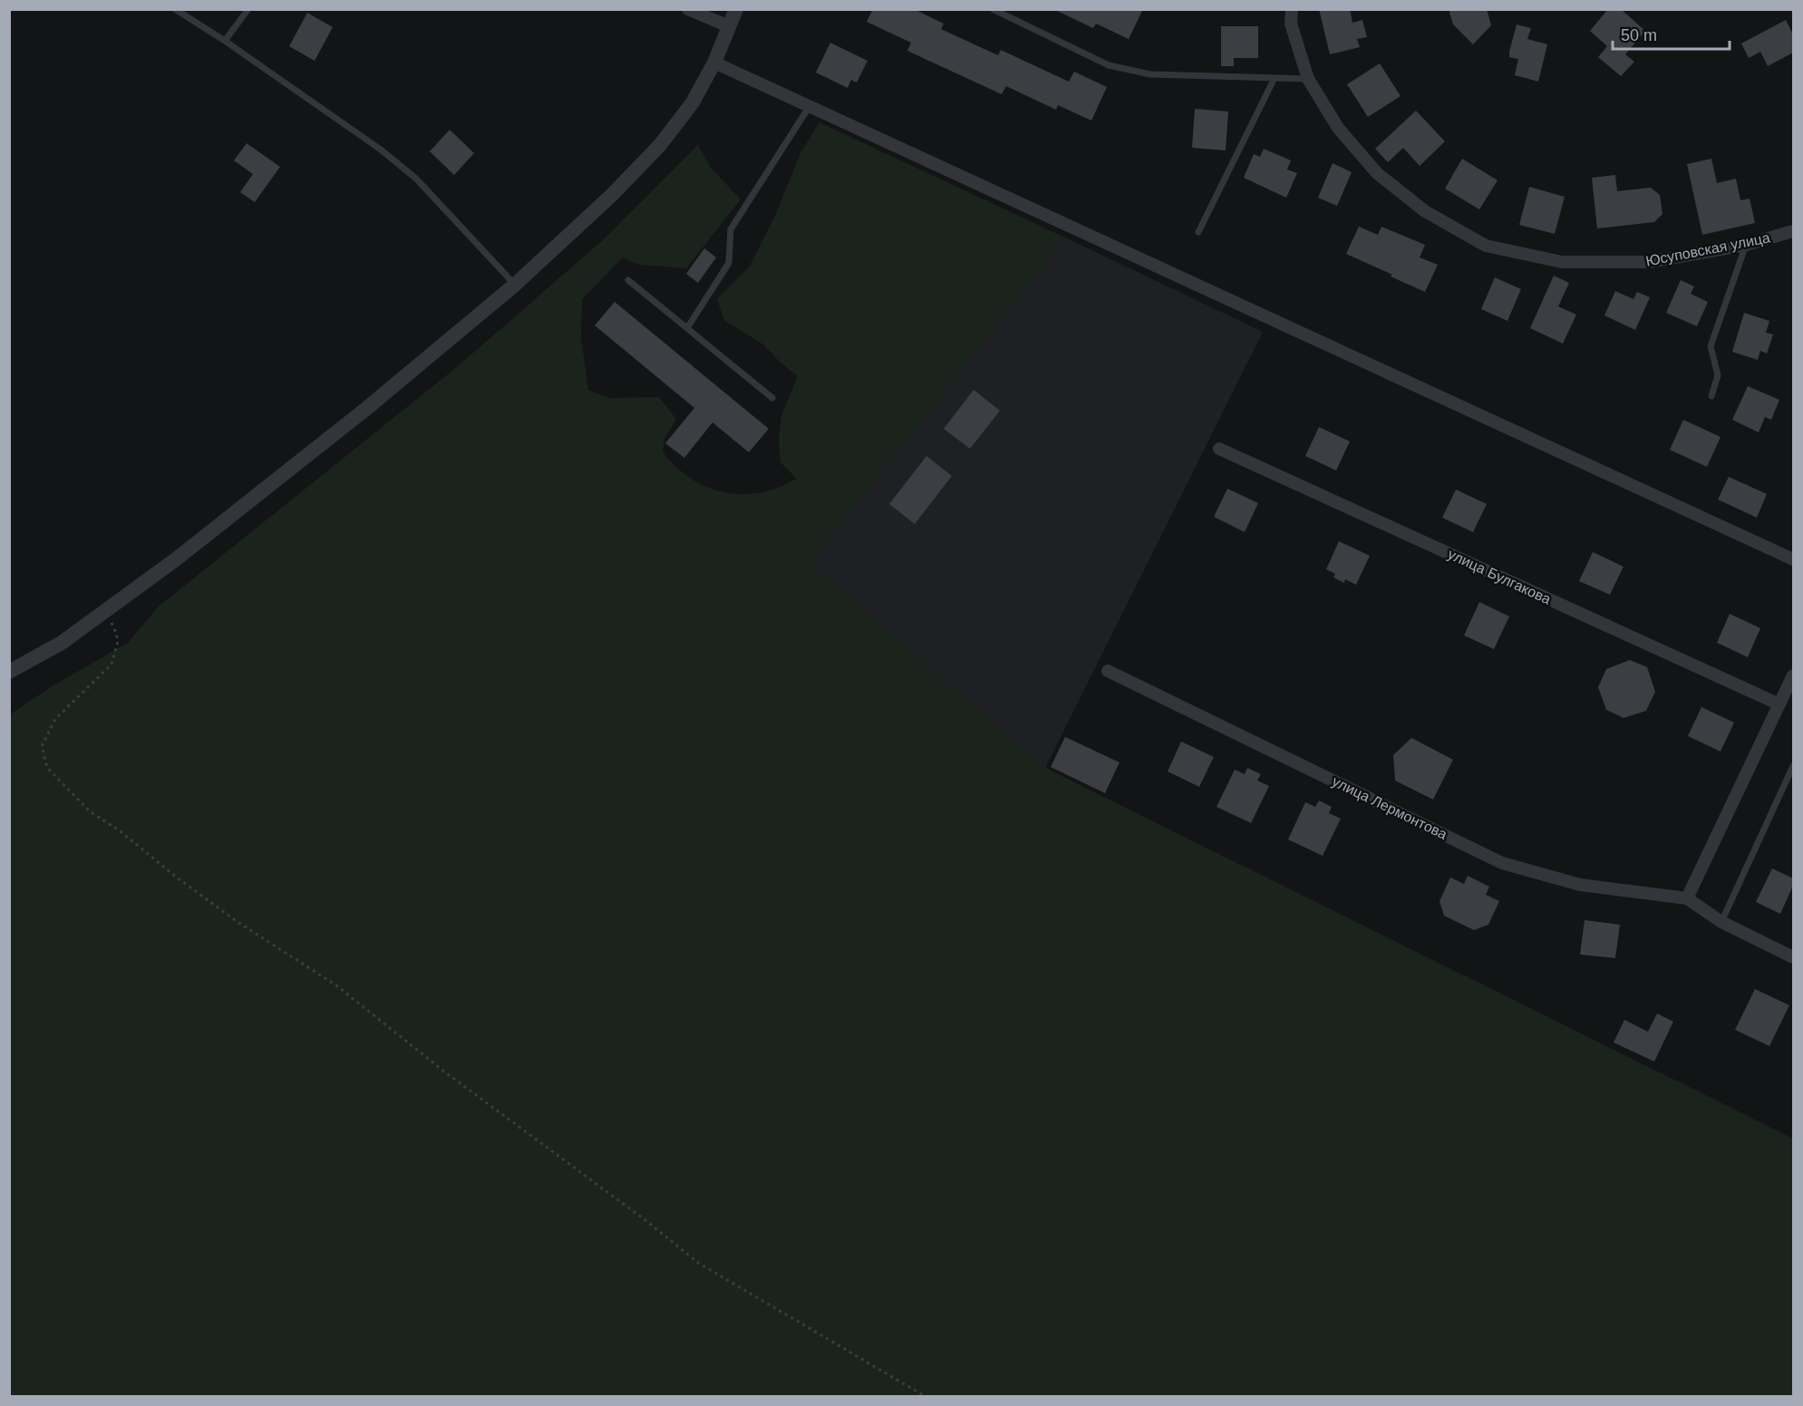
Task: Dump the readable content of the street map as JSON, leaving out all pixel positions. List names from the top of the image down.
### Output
{
  "streets": {
    "street": ["Юсуповская улица", "улица Булгакова", "улица Лермонтова"]
  },
  "scale_bar": "50 m"
}
